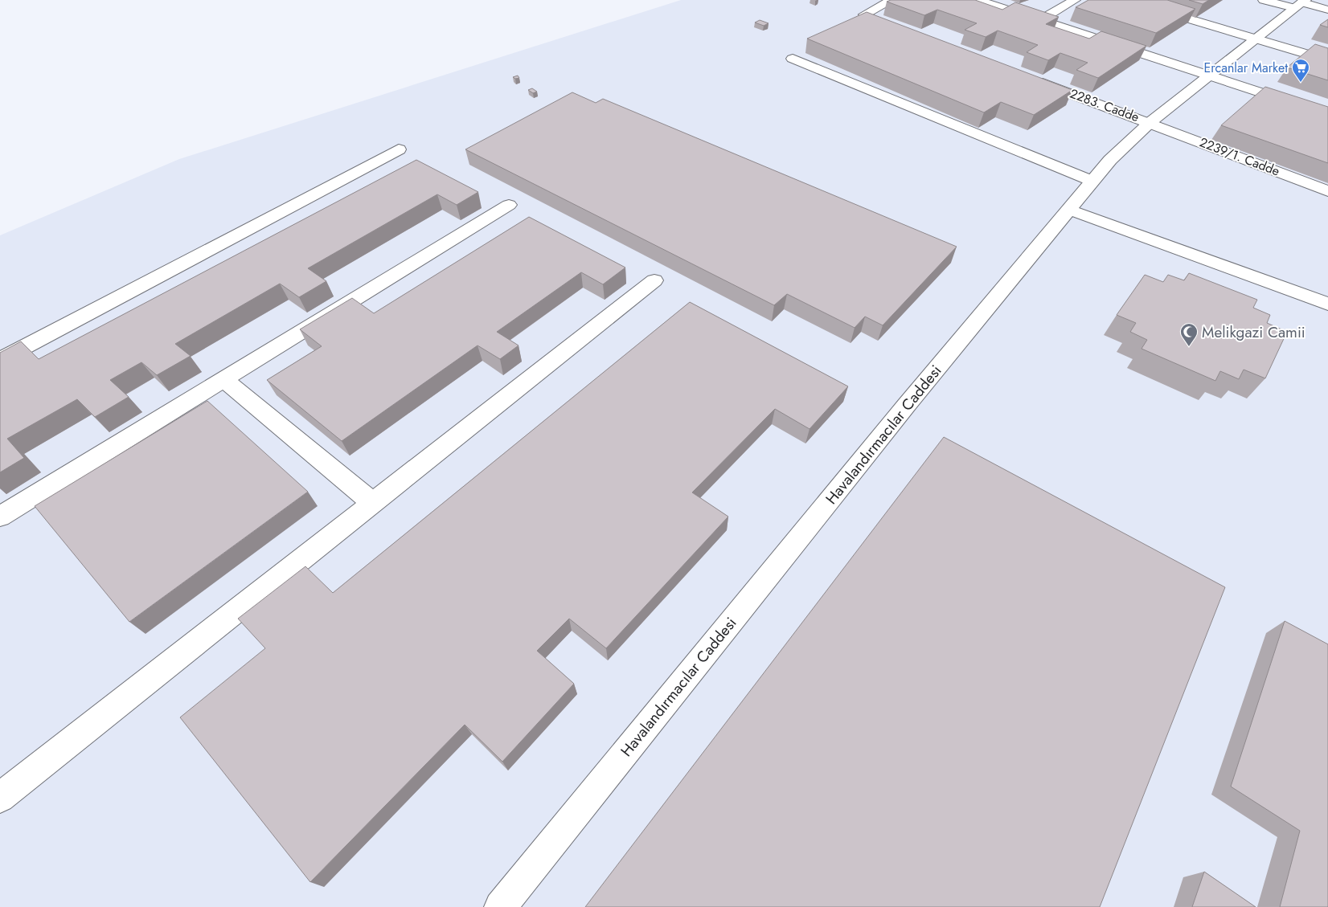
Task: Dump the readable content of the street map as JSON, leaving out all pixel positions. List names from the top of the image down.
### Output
{
  "streets": {
    "street": ["2283. Cadde", "2239/1. Cadde", "Havalandırmacılar Caddesi"]
  },
  "crossings": [
    ["2283. Cadde", "2239/1. Cadde"],
    ["2283. Cadde", "Havalandırmacılar Caddesi"],
    ["2239/1. Cadde", "Havalandırmacılar Caddesi"]
  ],
  "places": {
    "supermarket": ["Ercanlar Market"],
    "mosque": ["Melikgazi Camii"]
  }
}
